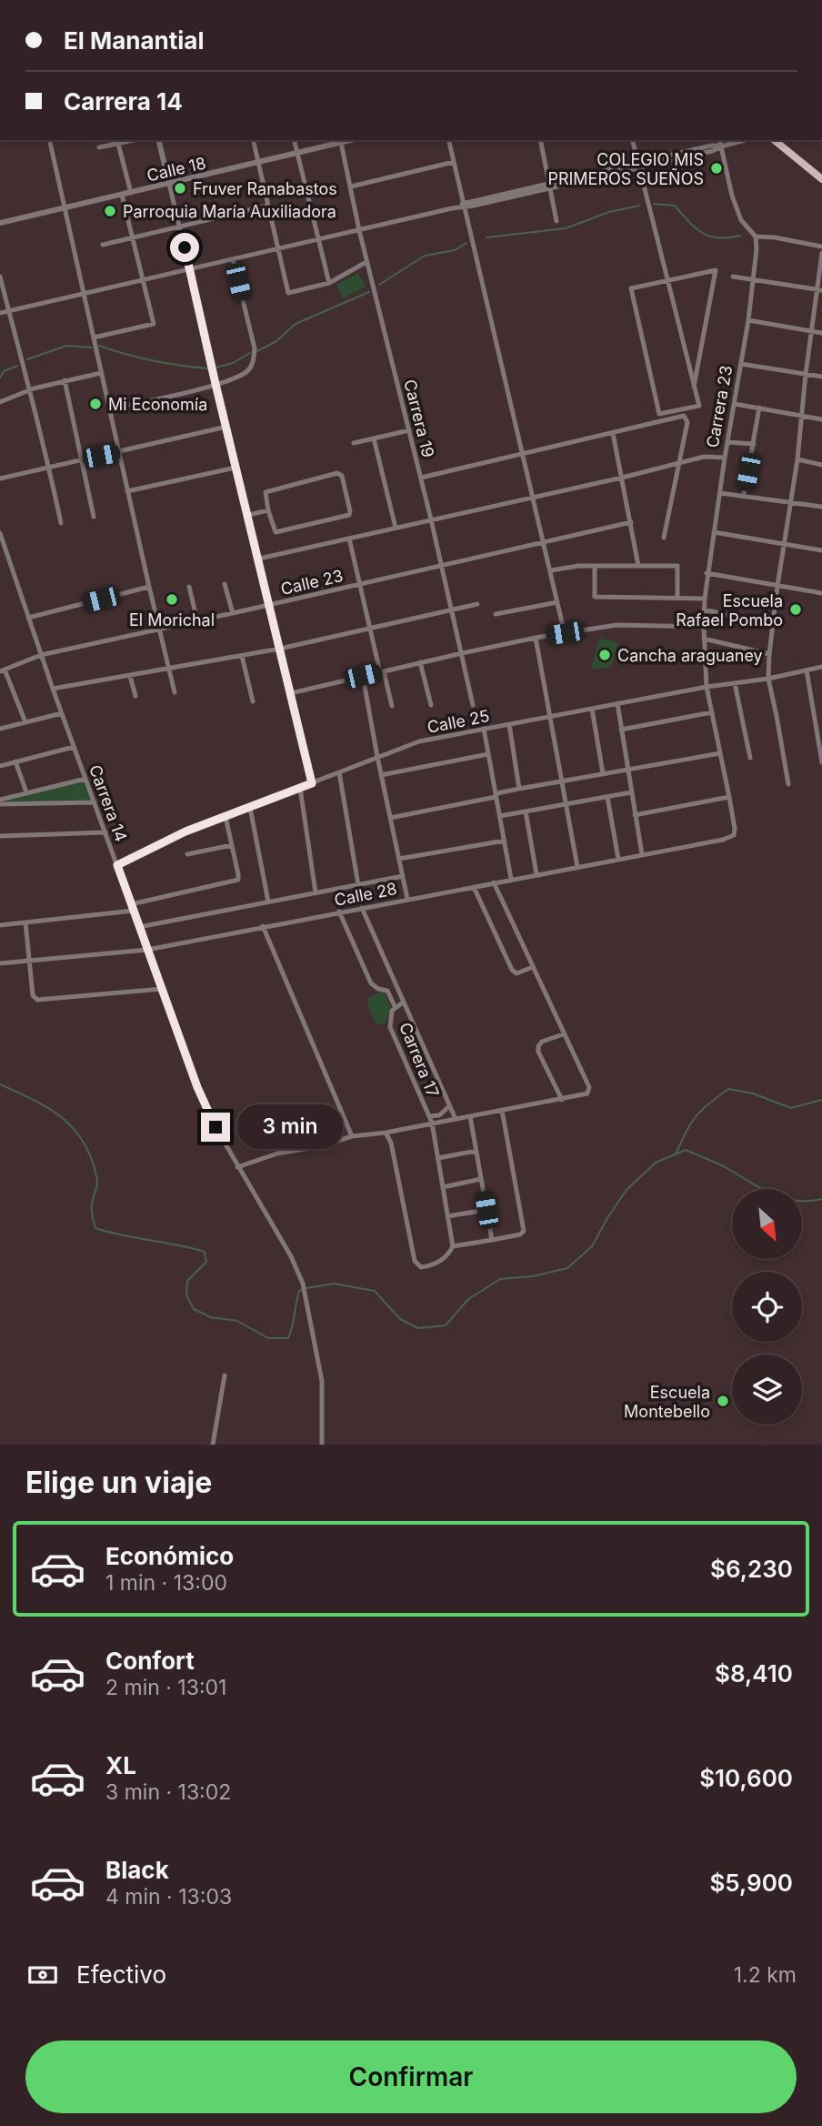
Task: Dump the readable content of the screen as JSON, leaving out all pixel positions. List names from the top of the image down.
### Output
{
  "streets": {
    "street": [
      "Calle 18",
      "Carrera 23",
      "Carrera 19",
      "Calle 23",
      "Calle 25",
      "Carrera 14",
      "Calle 28",
      "Carrera 17"
    ]
  },
  "crossings": [
    ["Calle 18", "Carrera 19"],
    ["Carrera 23", "Calle 25"],
    ["Carrera 23", "Calle 28"],
    ["Carrera 19", "Calle 23"],
    ["Calle 23", "Carrera 14"],
    ["Calle 25", "Carrera 14"],
    ["Carrera 14", "Calle 28"],
    ["Calle 28", "Carrera 17"]
  ],
  "places": [
    "COLEGIO MIS PRIMEROS SUEÑOS",
    "Fruver Ranabastos",
    "Parroquia María Auxiliadora",
    "Mi Economía",
    "El Morichal",
    "Escuela Rafael Pombo",
    "Cancha araguaney",
    "Escuela Montebello"
  ],
  "north": "bottom right",
  "page": {
    "banner": ["El Manantial", "Carrera 14"],
    "bubble": "3 min",
    "heading": "Elige un viaje",
    "list": [
      {
        "name": "Económico",
        "note": "1 min · 13:00",
        "value": "$6,230"
      },
      {
        "name": "Confort",
        "note": "2 min · 13:01",
        "value": "$8,410"
      },
      {
        "name": "XL",
        "note": "3 min · 13:02",
        "value": "$10,600"
      },
      {
        "name": "Black",
        "note": "4 min · 13:03",
        "value": "$5,900"
      }
    ],
    "pay": ["Efectivo", "1.2 km"],
    "buttons": "Confirmar"
  }
}
